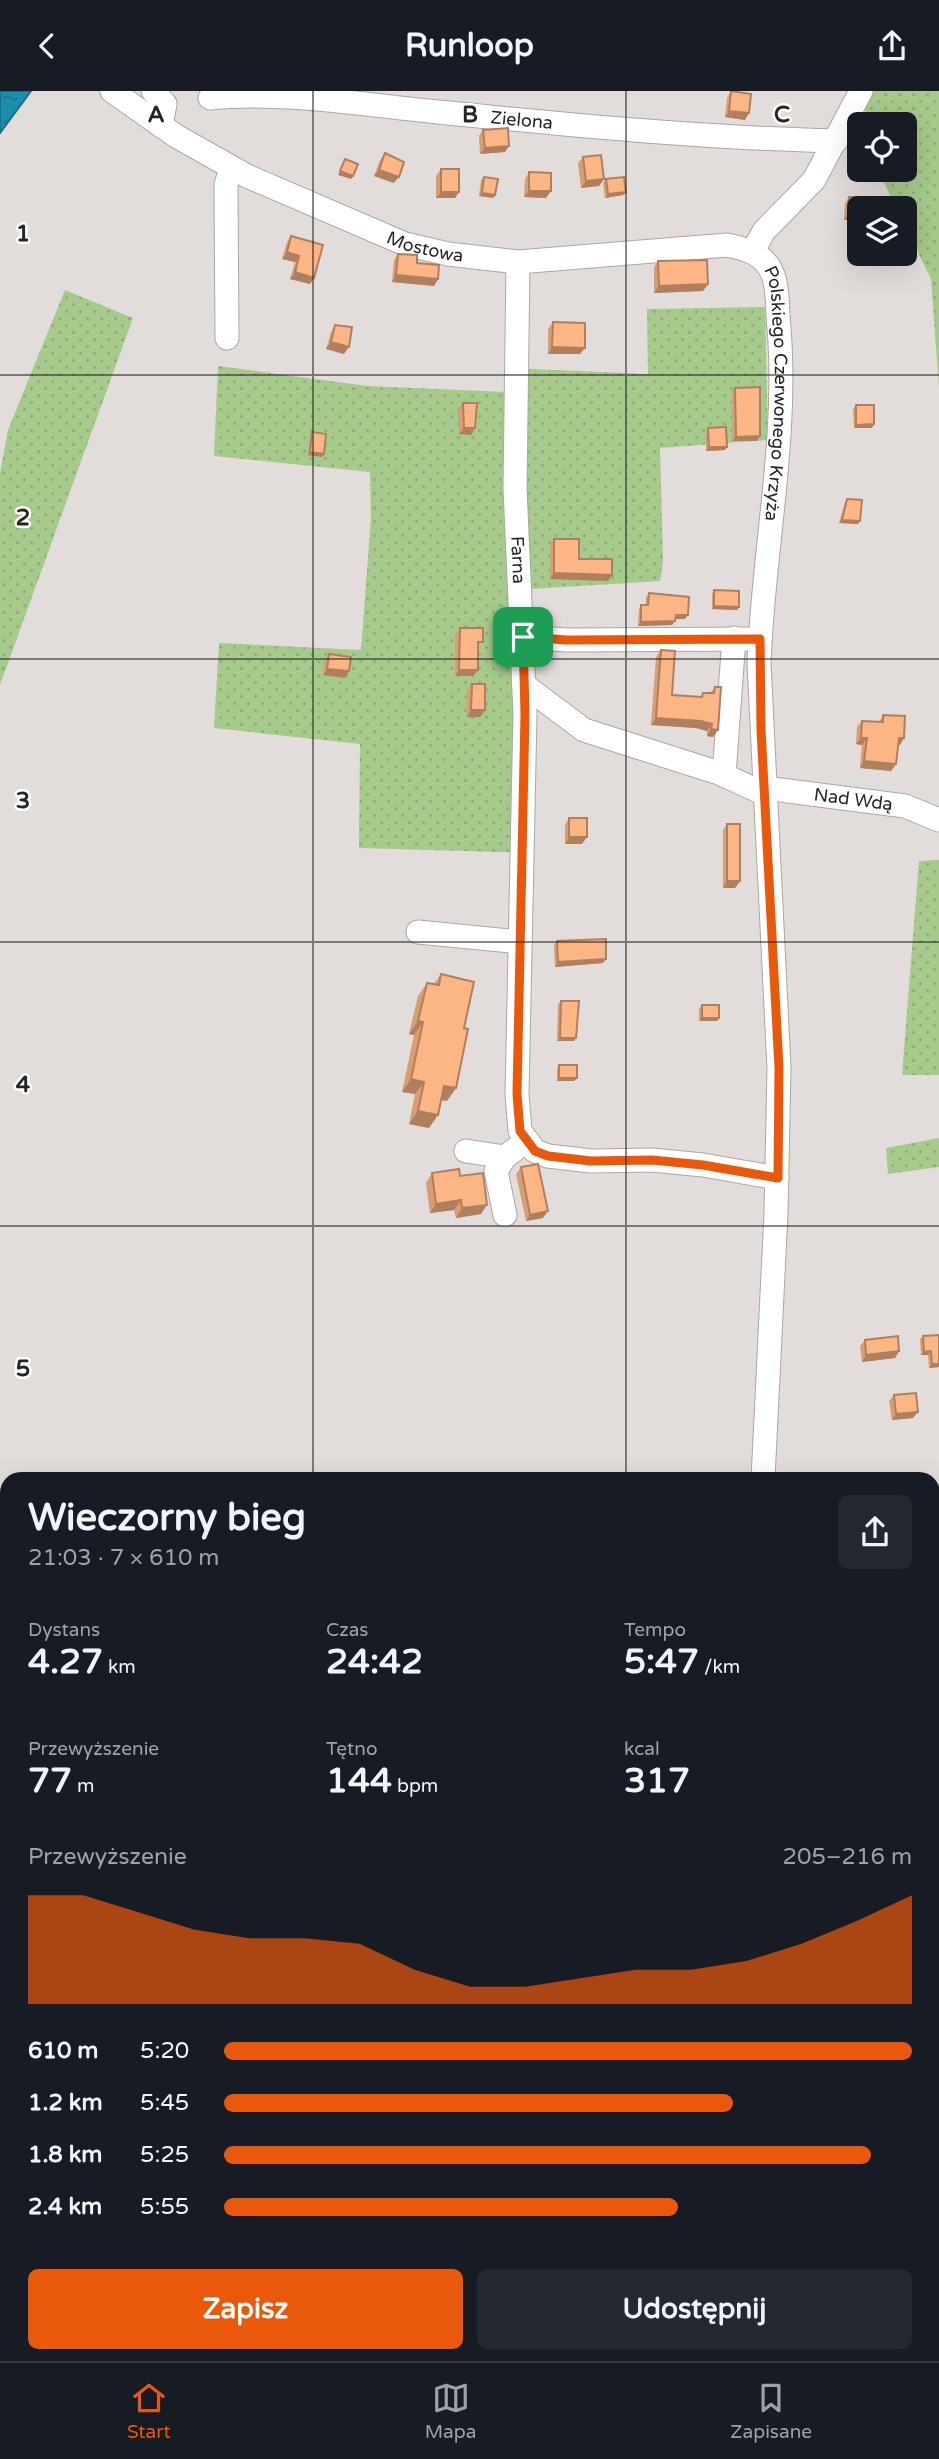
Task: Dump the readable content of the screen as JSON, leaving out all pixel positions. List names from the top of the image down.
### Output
{
  "streets": {
    "street": [
      "Zielona",
      "Mostowa",
      "Polskiego Czerwonego Krzyża",
      "Farna",
      "Nad Wdą"
    ]
  },
  "crossings": [
    ["Zielona", "Polskiego Czerwonego Krzyża"],
    ["Mostowa", "Polskiego Czerwonego Krzyża"],
    ["Mostowa", "Farna"],
    ["Polskiego Czerwonego Krzyża", "Nad Wdą"],
    ["Farna", "Nad Wdą"]
  ],
  "page": {
    "header": "Runloop",
    "heading": ["Wieczorny bieg", "21:03 · 7 × 610 m"],
    "stats": [
      ["Dystans", "4.27 km"],
      ["Czas", "24:42"],
      ["Tempo", "5:47 /km"],
      ["Przewyższenie", "77 m"],
      ["Tętno", "144 bpm"],
      ["kcal", "317"]
    ],
    "chart": ["Przewyższenie", "205–216 m"],
    "list": [
      {
        "name": "610 m",
        "note": "5:20"
      },
      {
        "name": "1.2 km",
        "note": "5:45"
      },
      {
        "name": "1.8 km",
        "note": "5:25"
      },
      {
        "name": "2.4 km",
        "note": "5:55"
      }
    ],
    "buttons": ["Zapisz", "Udostępnij"],
    "tabs": ["Start", "Mapa", "Zapisane"]
  },
  "grid": {
    "columns": ["A", "B", "C"],
    "rows": [
      "1",
      "2",
      "3",
      "4",
      "5"
    ]
  }
}
